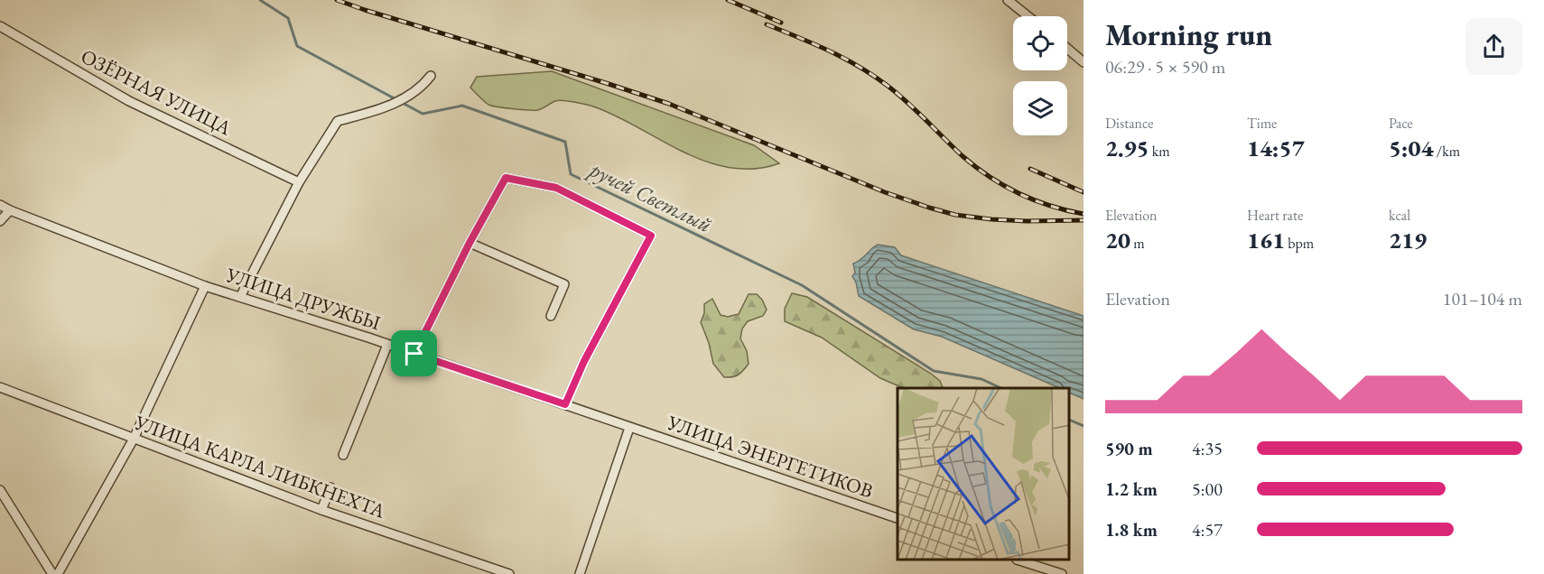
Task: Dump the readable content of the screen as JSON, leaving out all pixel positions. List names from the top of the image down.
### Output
{
  "streets": {
    "street": [
      "ОЗЁРНАЯ УЛИЦА",
      "УЛИЦА ДРУЖБЫ",
      "УЛИЦА ЭНЕРГЕТИКОВ",
      "УЛИЦА КАРЛА ЛИБКНЕХТА"
    ]
  },
  "crossings": [
    ["УЛИЦА ДРУЖБЫ", "УЛИЦА ЭНЕРГЕТИКОВ"]
  ],
  "water": ["ручей Светлый"],
  "page": {
    "heading": ["Morning run", "06:29 · 5 × 590 m"],
    "stats": [
      ["Distance", "2.95 km"],
      ["Time", "14:57"],
      ["Pace", "5:04 /km"],
      ["Elevation", "20 m"],
      ["Heart rate", "161 bpm"],
      ["kcal", "219"]
    ],
    "chart": ["Elevation", "101–104 m"],
    "list": [
      {
        "name": "590 m",
        "note": "4:35"
      },
      {
        "name": "1.2 km",
        "note": "5:00"
      },
      {
        "name": "1.8 km",
        "note": "4:57"
      }
    ]
  }
}
